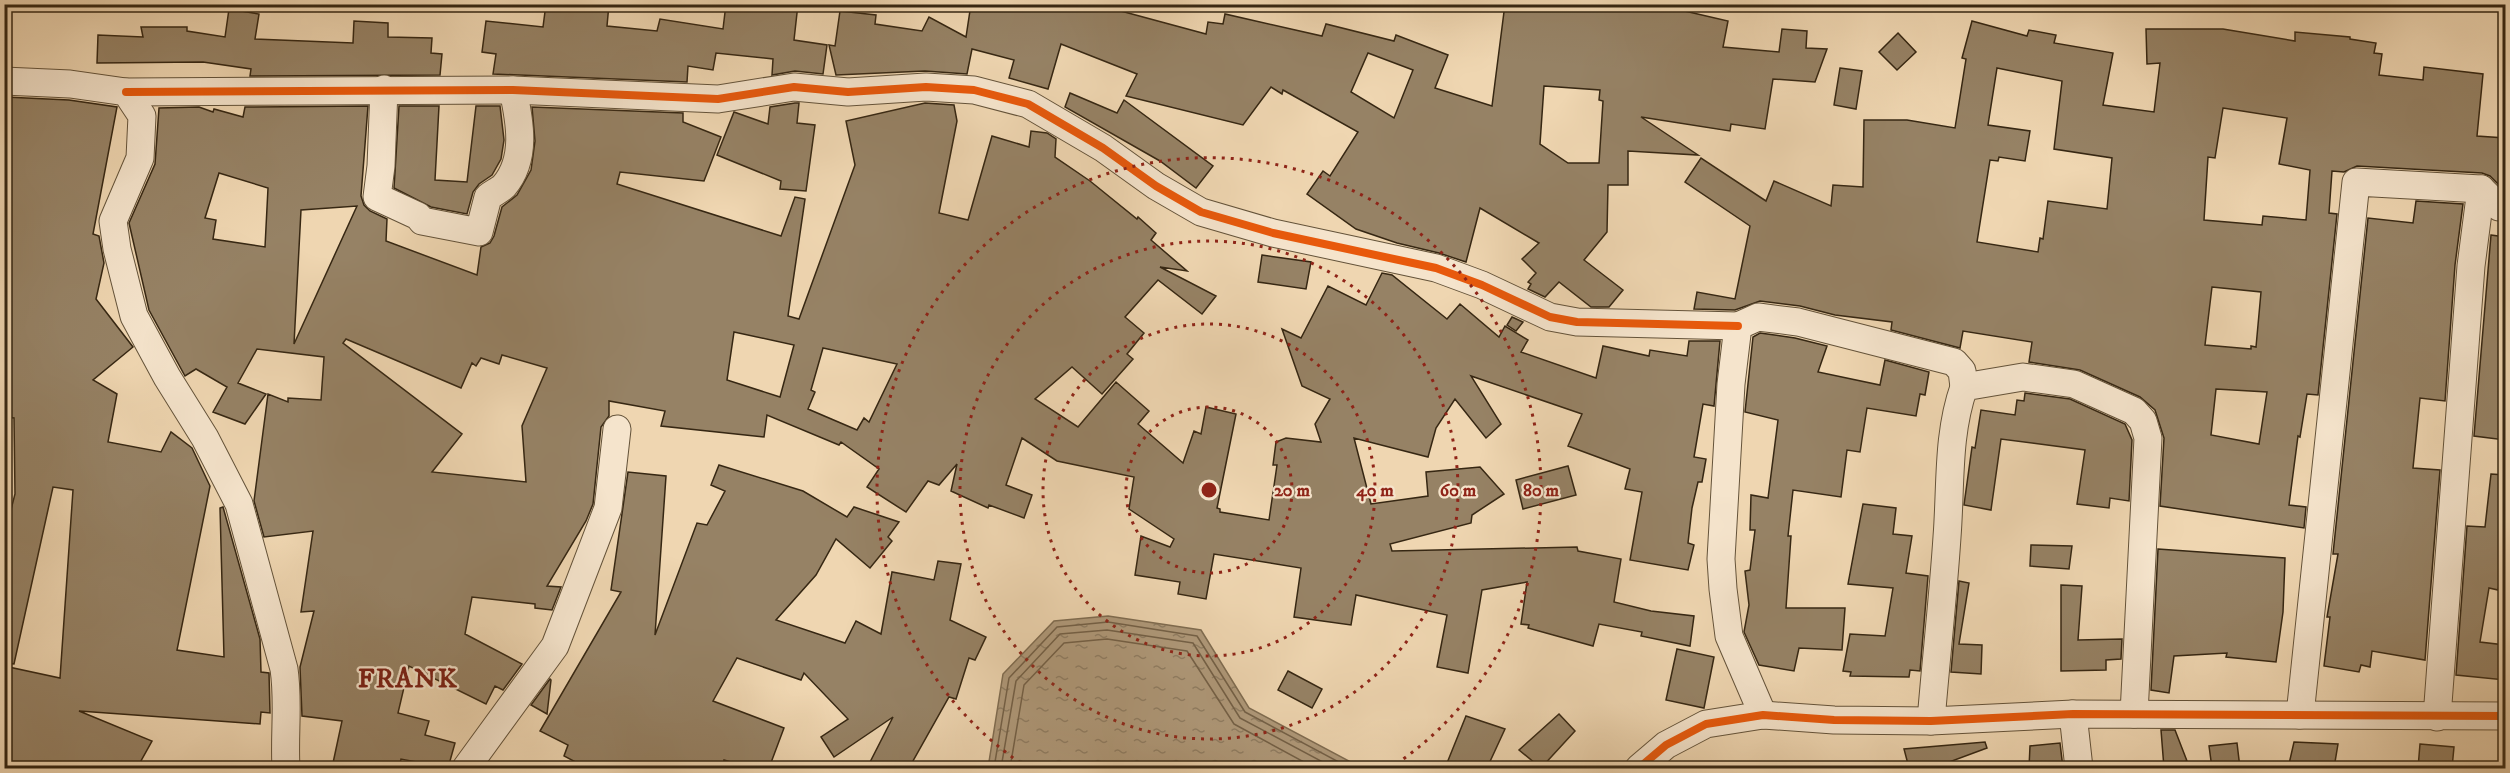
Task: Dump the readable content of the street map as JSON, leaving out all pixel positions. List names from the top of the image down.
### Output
{
  "districts": ["FRANK"],
  "rings": [
    "20 m",
    "40 m",
    "60 m",
    "80 m"
  ]
}
